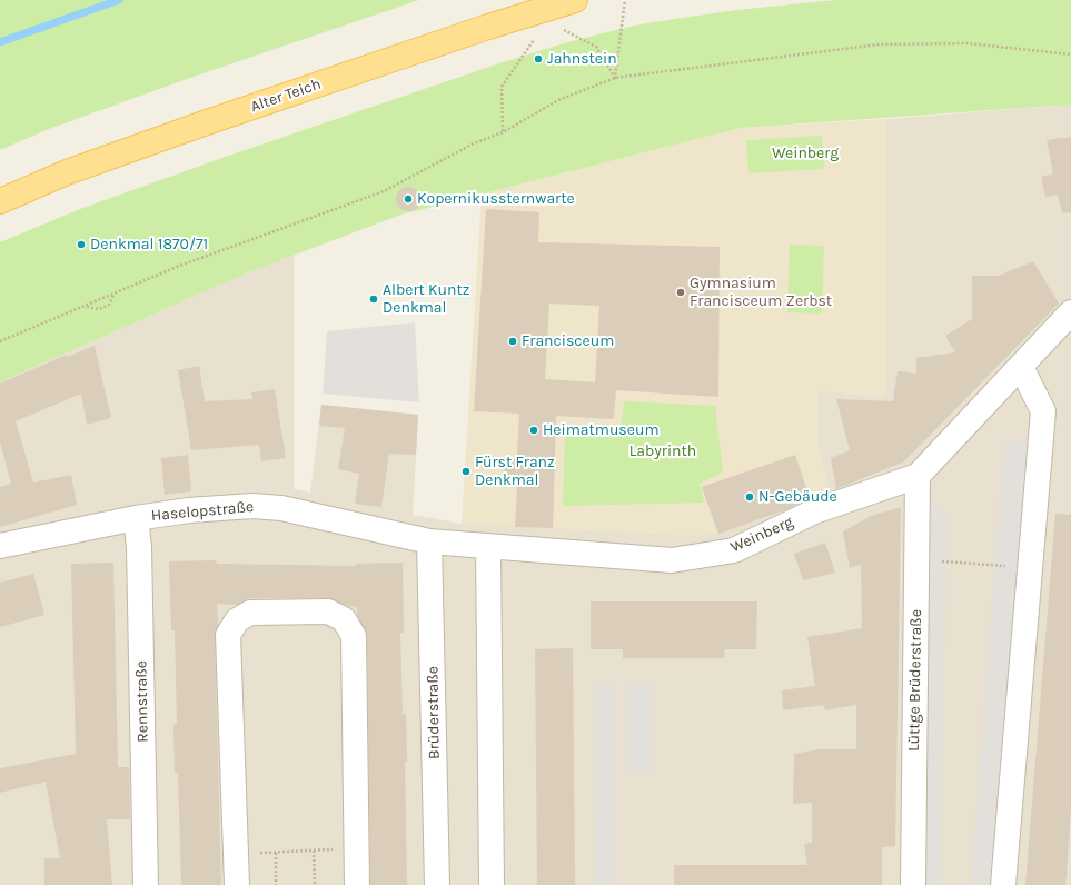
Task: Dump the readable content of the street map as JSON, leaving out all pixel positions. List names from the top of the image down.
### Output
{
  "streets": {
    "main road": ["Alter Teich"],
    "street": [
      "Haselopstraße",
      "Weinberg",
      "Lüttge Brüderstraße",
      "Rennstraße",
      "Brüderstraße"
    ]
  },
  "crossings": [
    ["Haselopstraße", "Weinberg"],
    ["Haselopstraße", "Rennstraße"],
    ["Haselopstraße", "Brüderstraße"],
    ["Weinberg", "Lüttge Brüderstraße"],
    ["Weinberg", "Brüderstraße"]
  ],
  "parks": ["Weinberg", "Labyrinth"],
  "places": [
    "Jahnstein",
    "Kopernikussternwarte",
    "Denkmal 1870/71",
    "Gymnasium Francisceum Zerbst",
    "Albert Kuntz Denkmal",
    "Francisceum",
    "Heimatmuseum",
    "Fürst Franz Denkmal",
    "N-Gebäude"
  ]
}
